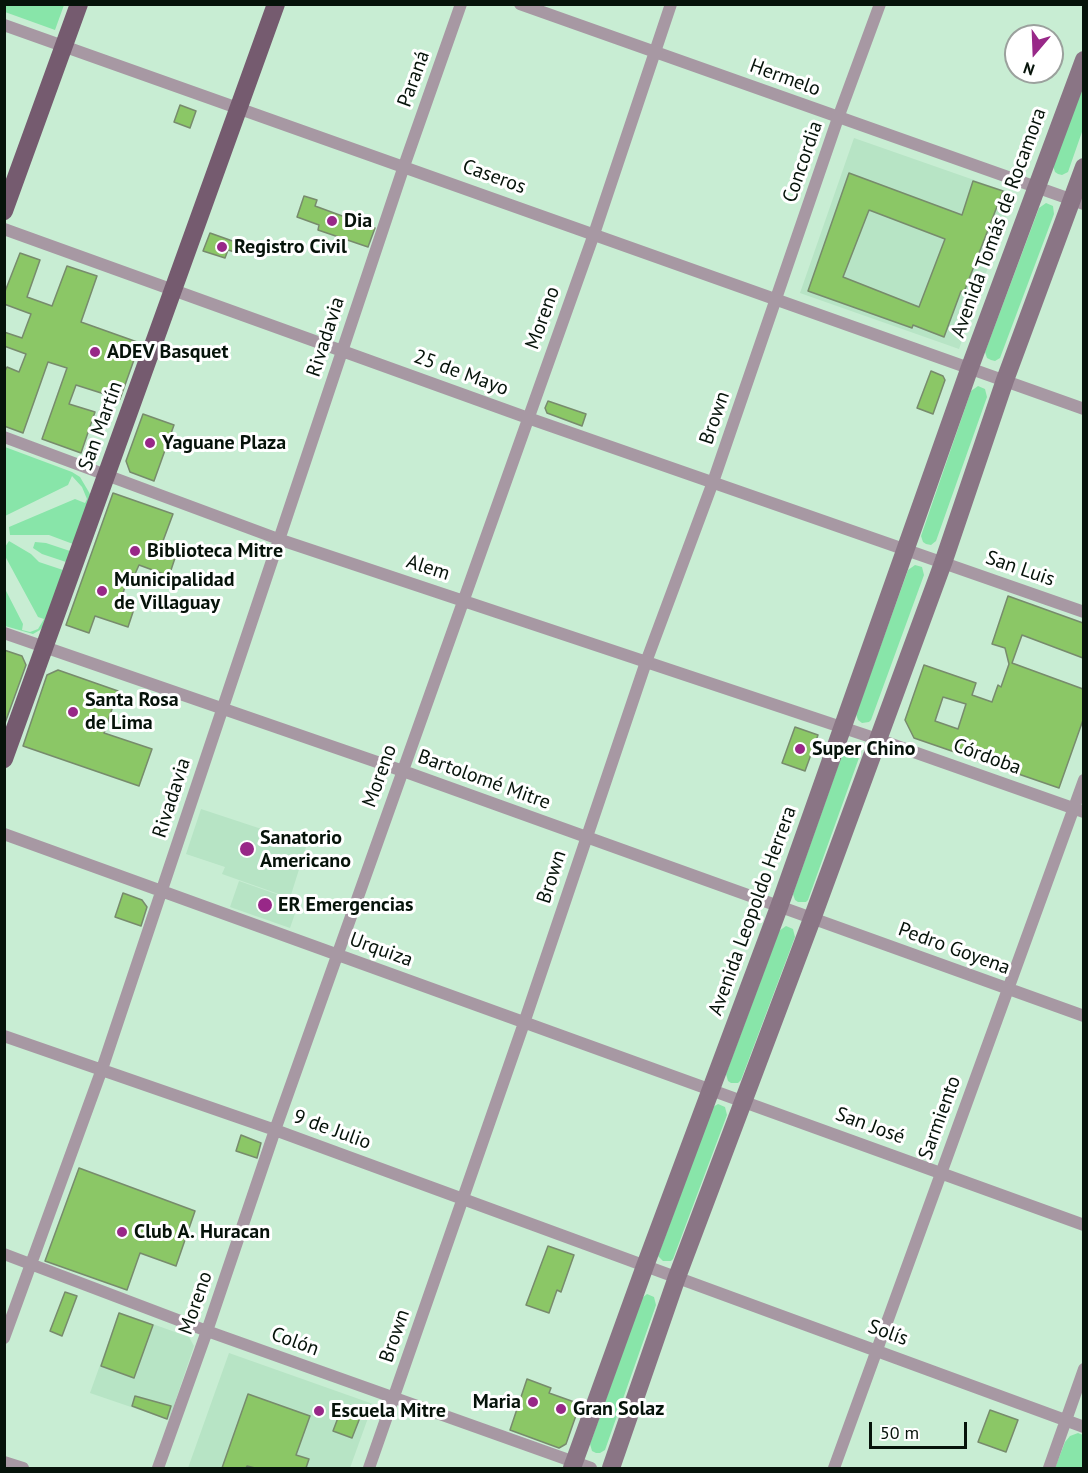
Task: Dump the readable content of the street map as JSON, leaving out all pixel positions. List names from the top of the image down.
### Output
{
  "streets": {
    "main road": ["San Martín"],
    "street": [
      "Hermelo",
      "Paraná",
      "Concordia",
      "Caseros",
      "Avenida Tomás de Rocamora",
      "Moreno",
      "Rivadavia",
      "25 de Mayo",
      "Brown",
      "Alem",
      "San Luis",
      "Córdoba",
      "Bartolomé Mitre",
      "Avenida Leopoldo Herrera",
      "Pedro Goyena",
      "Urquiza",
      "Sarmiento",
      "San José",
      "9 de Julio",
      "Solís",
      "Colón"
    ]
  },
  "crossings": [
    ["Hermelo", "Concordia"],
    ["Hermelo", "Avenida Tomás de Rocamora"],
    ["Hermelo", "Moreno"],
    ["Paraná", "Caseros"],
    ["Paraná", "Rivadavia"],
    ["Concordia", "Caseros"],
    ["Concordia", "Brown"],
    ["Caseros", "Avenida Tomás de Rocamora"],
    ["Caseros", "Moreno"],
    ["Caseros", "Rivadavia"],
    ["Caseros", "Brown"],
    ["Caseros", "San Martín"],
    ["Caseros", "Avenida Leopoldo Herrera"],
    ["Avenida Tomás de Rocamora", "Avenida Leopoldo Herrera"],
    ["Moreno", "25 de Mayo"],
    ["Moreno", "Alem"],
    ["Moreno", "Bartolomé Mitre"],
    ["Moreno", "Urquiza"],
    ["Moreno", "9 de Julio"],
    ["Moreno", "Colón"],
    ["Rivadavia", "25 de Mayo"],
    ["Rivadavia", "Alem"],
    ["Rivadavia", "Bartolomé Mitre"],
    ["Rivadavia", "Urquiza"],
    ["Rivadavia", "9 de Julio"],
    ["Rivadavia", "Colón"],
    ["25 de Mayo", "Brown"],
    ["25 de Mayo", "San Martín"],
    ["25 de Mayo", "San Luis"],
    ["25 de Mayo", "Avenida Leopoldo Herrera"],
    ["Brown", "Alem"],
    ["Brown", "Bartolomé Mitre"],
    ["Brown", "Urquiza"],
    ["Brown", "9 de Julio"],
    ["Brown", "Colón"],
    ["San Martín", "Alem"],
    ["San Martín", "Bartolomé Mitre"],
    ["Alem", "Córdoba"],
    ["Alem", "Avenida Leopoldo Herrera"],
    ["San Luis", "Avenida Leopoldo Herrera"],
    ["Córdoba", "Avenida Leopoldo Herrera"],
    ["Córdoba", "Sarmiento"],
    ["Bartolomé Mitre", "Avenida Leopoldo Herrera"],
    ["Bartolomé Mitre", "Pedro Goyena"],
    ["Avenida Leopoldo Herrera", "Pedro Goyena"],
    ["Avenida Leopoldo Herrera", "Urquiza"],
    ["Avenida Leopoldo Herrera", "San José"],
    ["Avenida Leopoldo Herrera", "9 de Julio"],
    ["Avenida Leopoldo Herrera", "Solís"],
    ["Avenida Leopoldo Herrera", "Colón"],
    ["Pedro Goyena", "Sarmiento"],
    ["Urquiza", "San José"],
    ["Sarmiento", "San José"],
    ["Sarmiento", "Solís"],
    ["9 de Julio", "Solís"]
  ],
  "places": [
    "Dia",
    "Registro Civil",
    "ADEV Basquet",
    "Yaguane Plaza",
    "Biblioteca Mitre",
    "Municipalidad de Villaguay",
    "Santa Rosa de Lima",
    "Super Chino",
    "Sanatorio Americano",
    "ER Emergencias",
    "Club A. Huracan",
    "Maria",
    "Gran Solaz",
    "Escuela Mitre"
  ],
  "scale_bar": "50 m",
  "north": "bottom"
}
